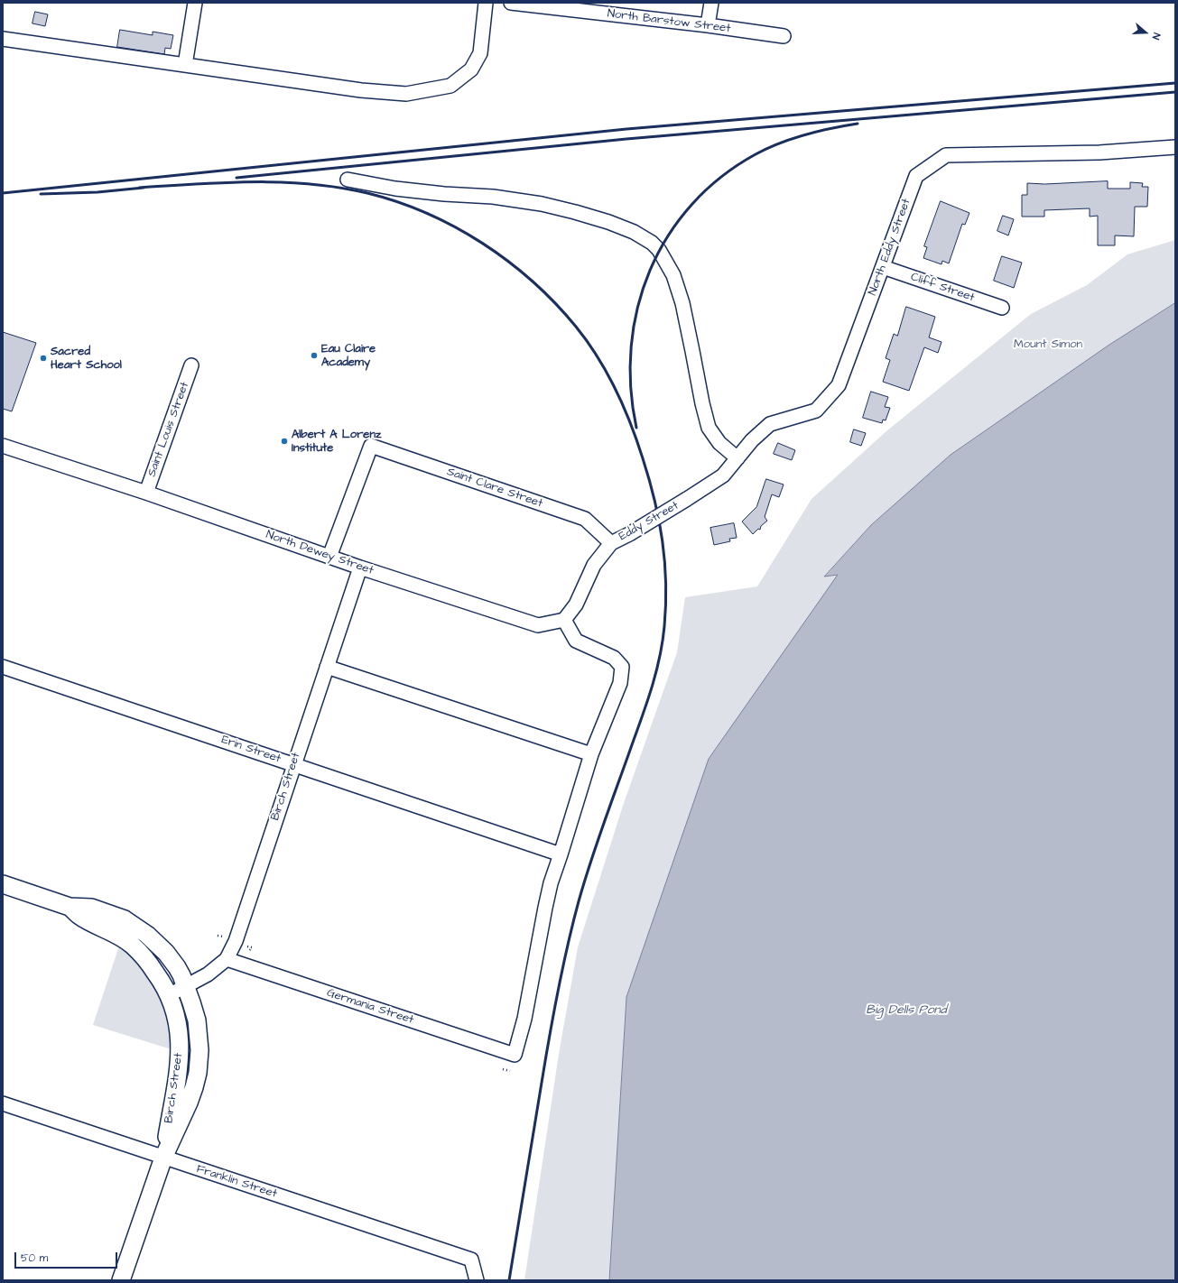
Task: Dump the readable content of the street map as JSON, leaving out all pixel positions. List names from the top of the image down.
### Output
{
  "streets": {
    "main road": ["Birch Street"],
    "street": [
      "North Barstow Street",
      "North Eddy Street",
      "Cliff Street",
      "Saint Louis Street",
      "Saint Clare Street",
      "Eddy Street",
      "North Dewey Street",
      "Erin Street",
      "Germania Street",
      "Franklin Street"
    ]
  },
  "crossings": [
    ["North Eddy Street", "Cliff Street"],
    ["North Eddy Street", "Eddy Street"],
    ["Saint Louis Street", "North Dewey Street"],
    ["Saint Clare Street", "Eddy Street"],
    ["Saint Clare Street", "North Dewey Street"],
    ["North Dewey Street", "Birch Street"],
    ["Erin Street", "Birch Street"],
    ["Erin Street", "Germania Street"],
    ["Birch Street", "Germania Street"],
    ["Birch Street", "Franklin Street"]
  ],
  "water": ["Big Dells Pond"],
  "parks": ["Mount Simon"],
  "places": ["Eau Claire Academy", "Sacred Heart School", "Albert A Lorenz Institute"],
  "scale_bar": "50 m",
  "north": "right"
}
